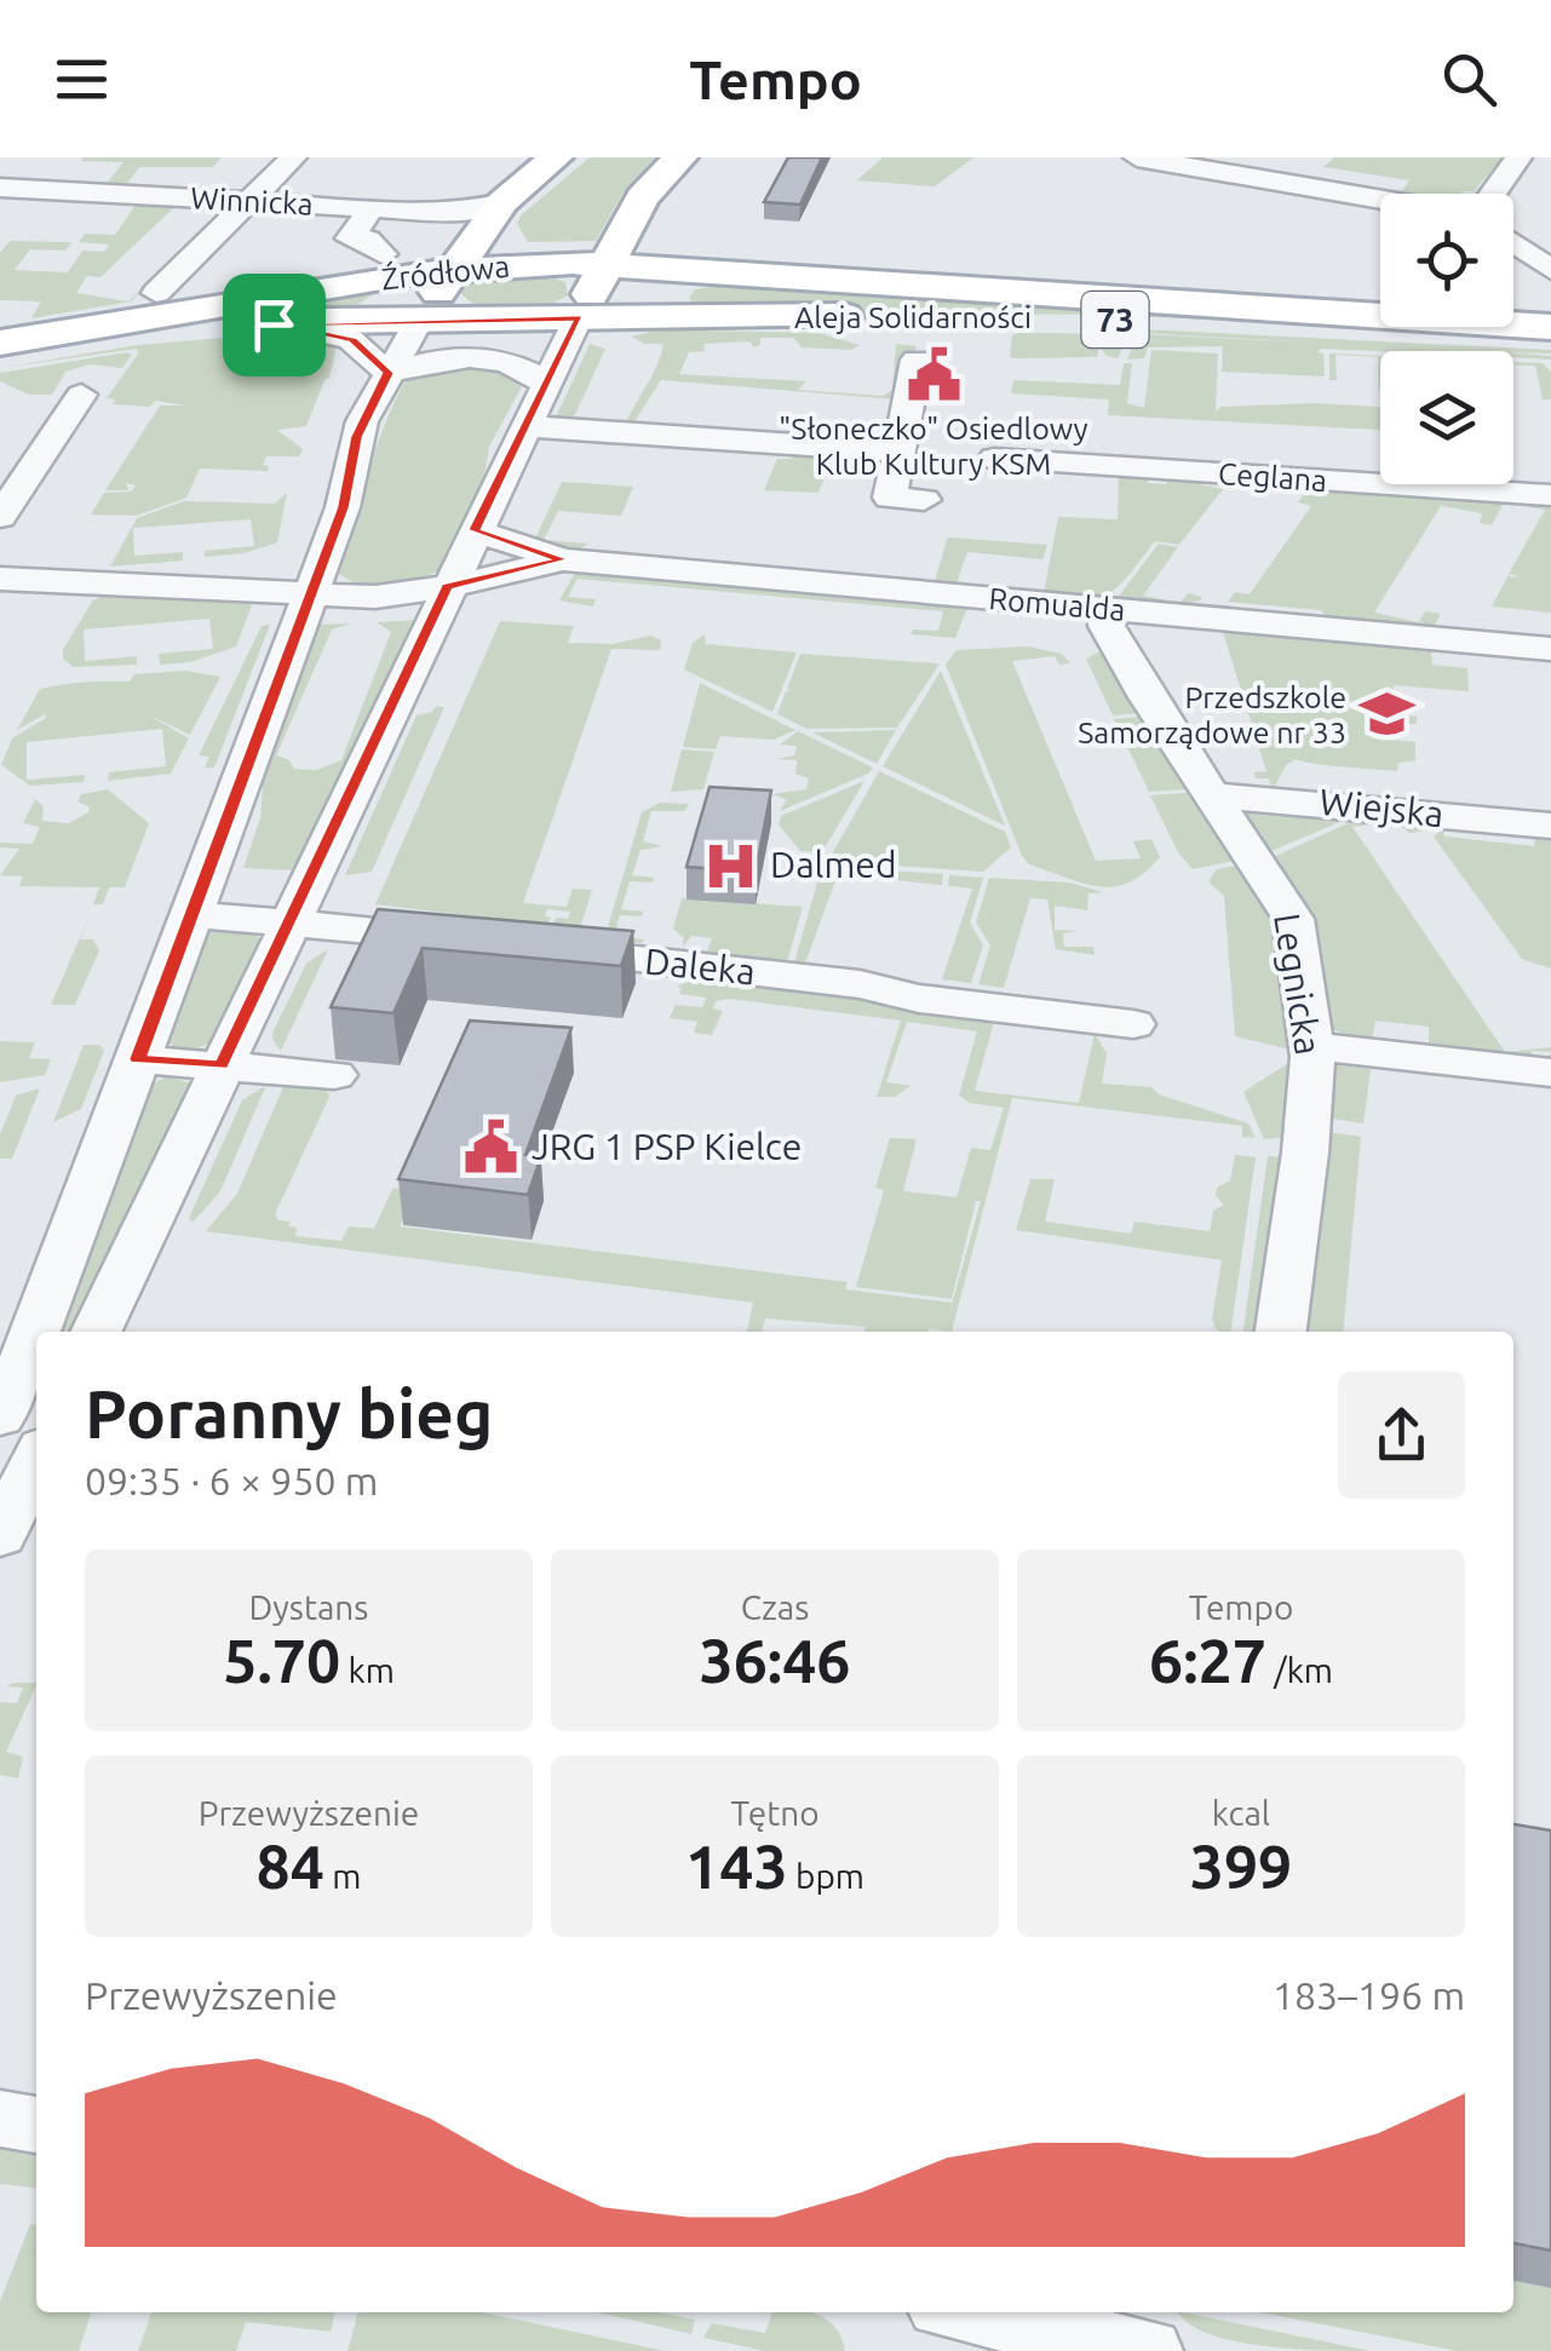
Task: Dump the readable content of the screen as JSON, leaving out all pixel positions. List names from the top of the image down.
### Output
{
  "streets": {
    "main road": ["Źródłowa", "Aleja Solidarności", "73"],
    "street": [
      "Winnicka",
      "Ceglana",
      "Romualda",
      "Wiejska",
      "Daleka",
      "Legnicka"
    ]
  },
  "crossings": [
    ["Źródłowa", "Aleja Solidarności"],
    ["Romualda", "Legnicka"],
    ["Wiejska", "Legnicka"]
  ],
  "places": {
    "public building": ["\"Słoneczko\" Osiedlowy Klub Kultury KSM", "JRG 1 PSP Kielce"],
    "school or university": ["Przedszkole Samorządowe nr 33"],
    "hospital": ["Dalmed"]
  },
  "page": {
    "header": "Tempo",
    "heading": ["Poranny bieg", "09:35 · 6 × 950 m"],
    "stats": [
      ["Dystans", "5.70 km"],
      ["Czas", "36:46"],
      ["Tempo", "6:27 /km"],
      ["Przewyższenie", "84 m"],
      ["Tętno", "143 bpm"],
      ["kcal", "399"]
    ],
    "chart": ["Przewyższenie", "183–196 m"]
  }
}
